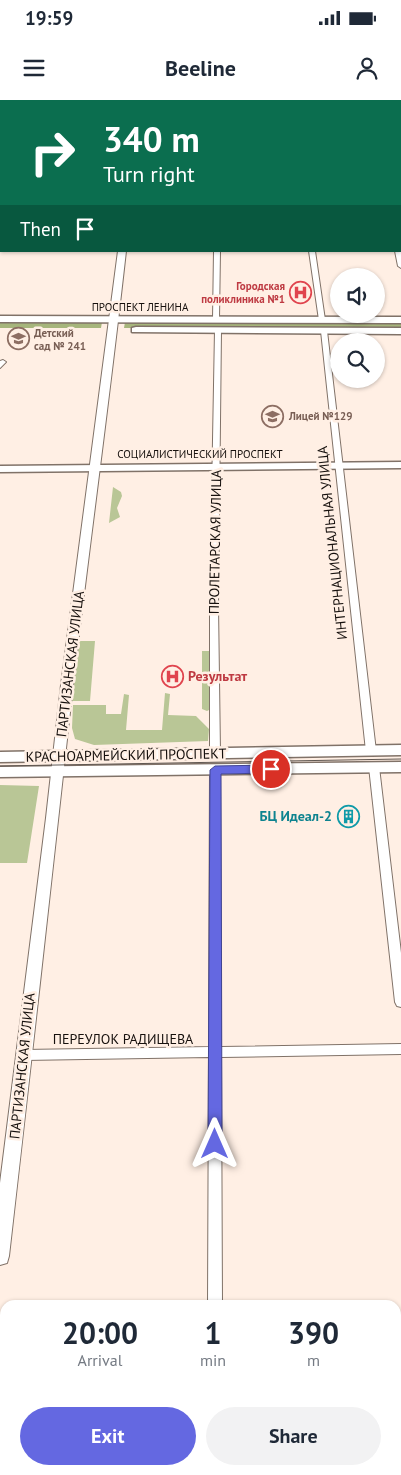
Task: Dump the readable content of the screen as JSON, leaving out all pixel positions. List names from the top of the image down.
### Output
{
  "streets": {
    "main road": ["ПРОСПЕКТ ЛЕНИНА", "ПАРТИЗАНСКАЯ УЛИЦА", "КРАСНОАРМЕЙСКИЙ ПРОСПЕКТ"],
    "street": [
      "СОЦИАЛИСТИЧЕСКИЙ ПРОСПЕКТ",
      "ПРОЛЕТАРСКАЯ УЛИЦА",
      "ИНТЕРНАЦИОНАЛЬНАЯ УЛИЦА",
      "ПЕРЕУЛОК РАДИЩЕВА"
    ]
  },
  "crossings": [
    ["ПРОСПЕКТ ЛЕНИНА", "ПРОЛЕТАРСКАЯ УЛИЦА"],
    ["ПРОСПЕКТ ЛЕНИНА", "ИНТЕРНАЦИОНАЛЬНАЯ УЛИЦА"],
    ["ПРОСПЕКТ ЛЕНИНА", "ПАРТИЗАНСКАЯ УЛИЦА"],
    ["СОЦИАЛИСТИЧЕСКИЙ ПРОСПЕКТ", "ПРОЛЕТАРСКАЯ УЛИЦА"],
    ["СОЦИАЛИСТИЧЕСКИЙ ПРОСПЕКТ", "ИНТЕРНАЦИОНАЛЬНАЯ УЛИЦА"],
    ["СОЦИАЛИСТИЧЕСКИЙ ПРОСПЕКТ", "ПАРТИЗАНСКАЯ УЛИЦА"],
    ["ПРОЛЕТАРСКАЯ УЛИЦА", "КРАСНОАРМЕЙСКИЙ ПРОСПЕКТ"],
    ["ИНТЕРНАЦИОНАЛЬНАЯ УЛИЦА", "КРАСНОАРМЕЙСКИЙ ПРОСПЕКТ"],
    ["ПАРТИЗАНСКАЯ УЛИЦА", "КРАСНОАРМЕЙСКИЙ ПРОСПЕКТ"],
    ["ПАРТИЗАНСКАЯ УЛИЦА", "ПЕРЕУЛОК РАДИЩЕВА"]
  ],
  "places": {
    "hospital": ["Городская поликлиника №1", "Результат"],
    "school or university": ["Детский сад № 241", "Лицей №129"],
    "building": ["БЦ Идеал-2"]
  },
  "page": {
    "status": "19:59",
    "header": "Beeline",
    "turn": ["340 m", "Turn right"],
    "then": "Then",
    "eta": [
      "20:00",
      "Arrival",
      "1",
      "min",
      "390",
      "m"
    ],
    "buttons": ["Exit", "Share"]
  }
}
